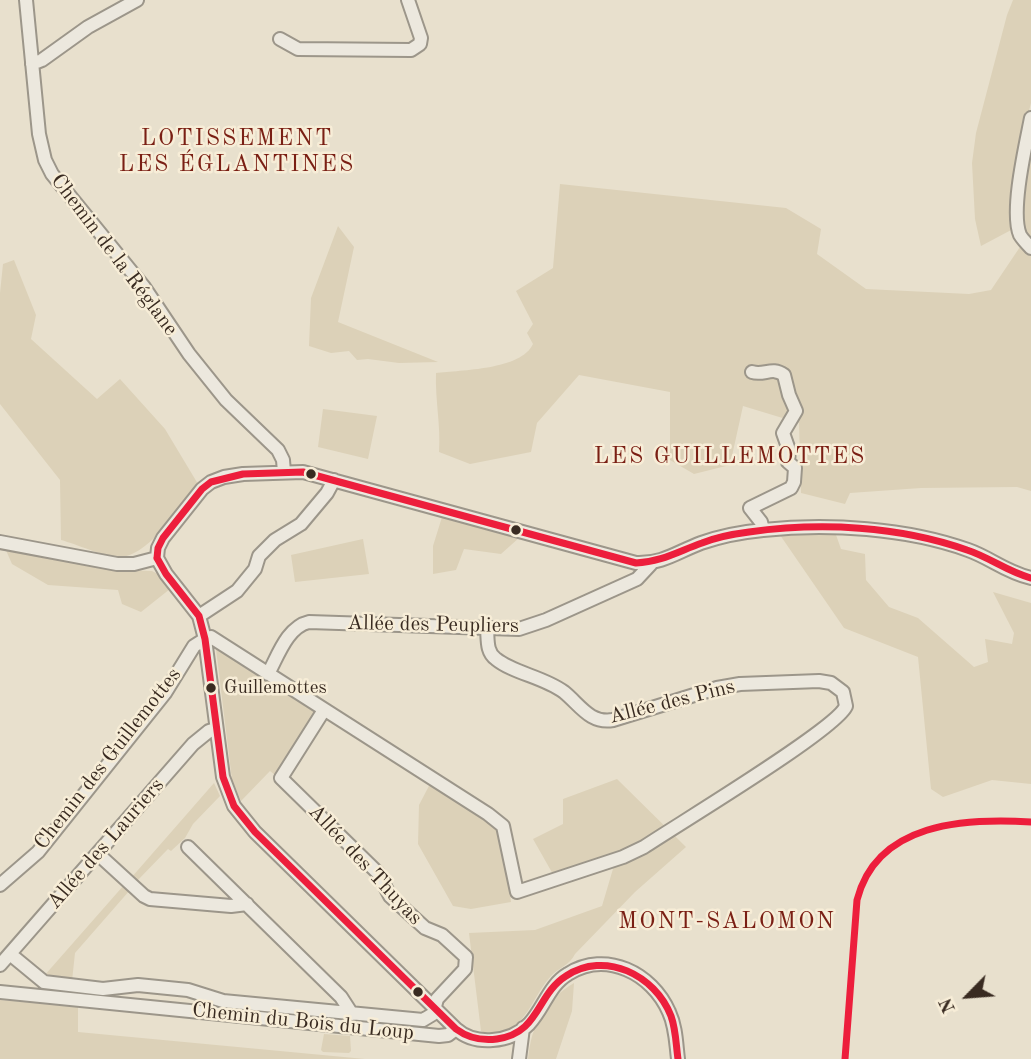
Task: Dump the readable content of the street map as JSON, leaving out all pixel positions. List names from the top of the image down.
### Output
{
  "streets": {
    "street": [
      "Chemin de la Réglane",
      "Allée des Peupliers",
      "Allée des Pins",
      "Chemin des Guillemottes",
      "Allée des Lauriers",
      "Allée des Thuyas",
      "Chemin du Bois du Loup"
    ]
  },
  "crossings": [
    ["Allée des Peupliers", "Allée des Pins"],
    ["Allée des Pins", "Allée des Thuyas"]
  ],
  "districts": ["LOTISSEMENT LES ÉGLANTINES", "LES GUILLEMOTTES", "MONT-SALOMON"],
  "places": ["Guillemottes"],
  "north": "bottom left"
}
